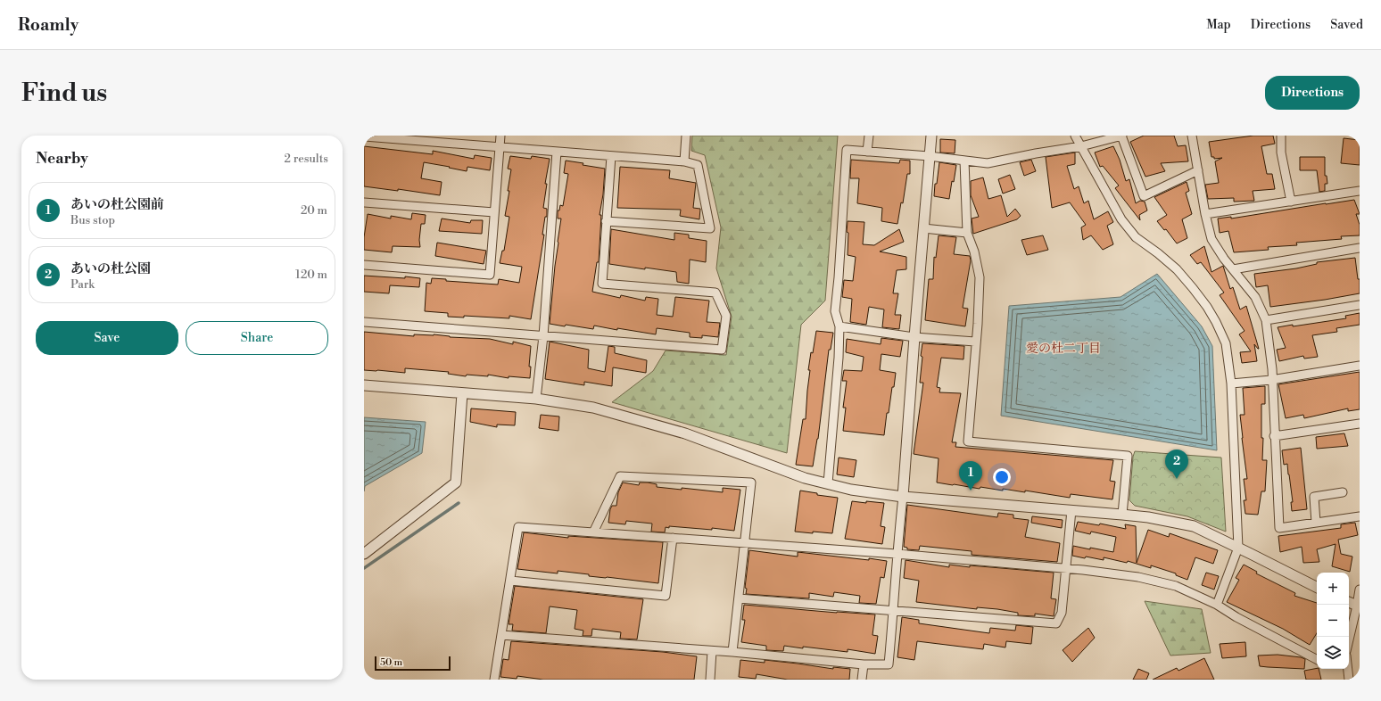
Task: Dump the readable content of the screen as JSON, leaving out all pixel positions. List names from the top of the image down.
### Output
{
  "districts": ["愛の杜二丁目"],
  "scale_bar": "50 m",
  "page": {
    "header": "Roamly",
    "nav": ["Map", "Directions", "Saved"],
    "buttons": [
      "Directions",
      ["Save", "Share"]
    ],
    "title": "Find us",
    "heading": ["Nearby", "2 results"],
    "list": [
      {
        "mark": "1",
        "name": "あいの杜公園前",
        "note": "Bus stop",
        "value": "20 m"
      },
      {
        "mark": "2",
        "name": "あいの杜公園",
        "note": "Park",
        "value": "120 m"
      }
    ],
    "pins": ["2", "1"],
    "map_buttons": ["+", "−"],
    "scale": "50 m"
  }
}
